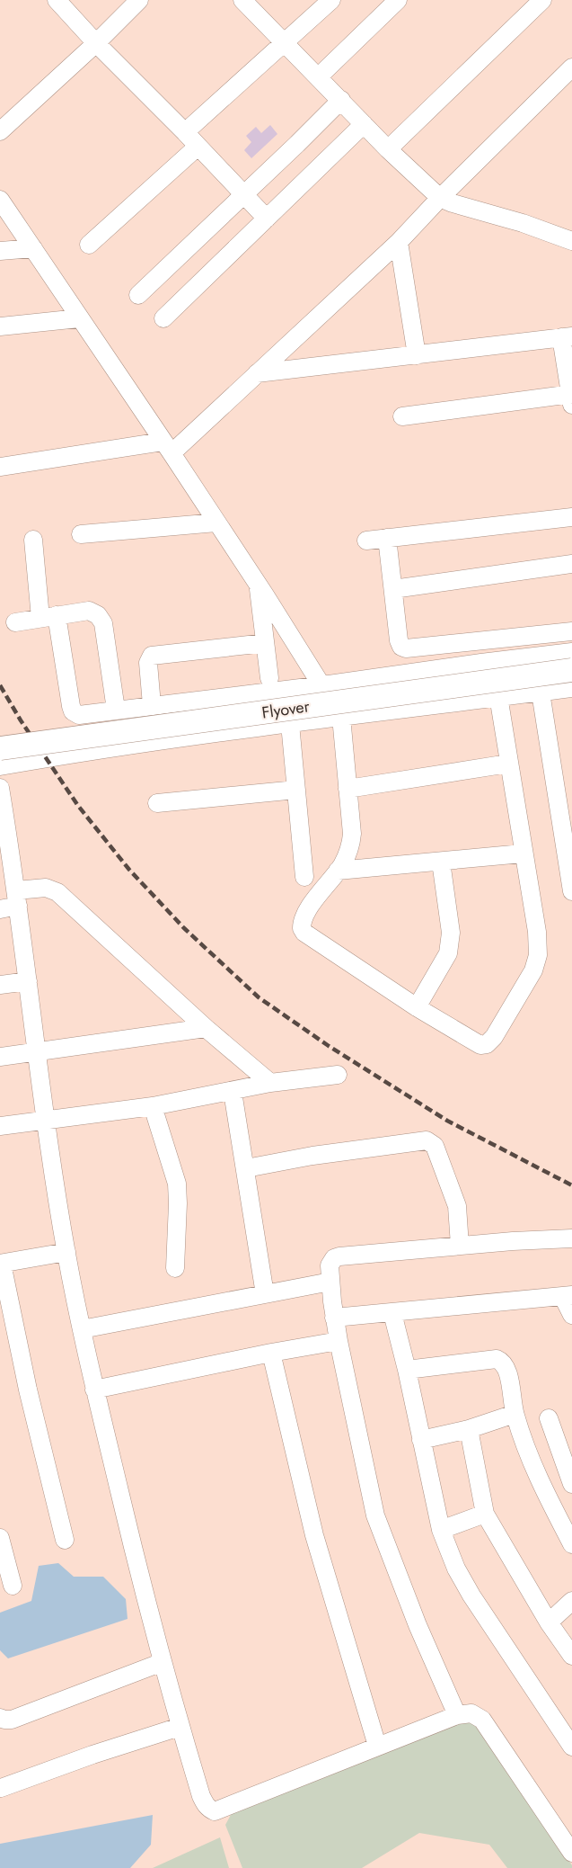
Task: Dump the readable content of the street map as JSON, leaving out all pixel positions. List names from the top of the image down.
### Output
{
  "streets": {
    "main road": ["Flyover"]
  }
}
